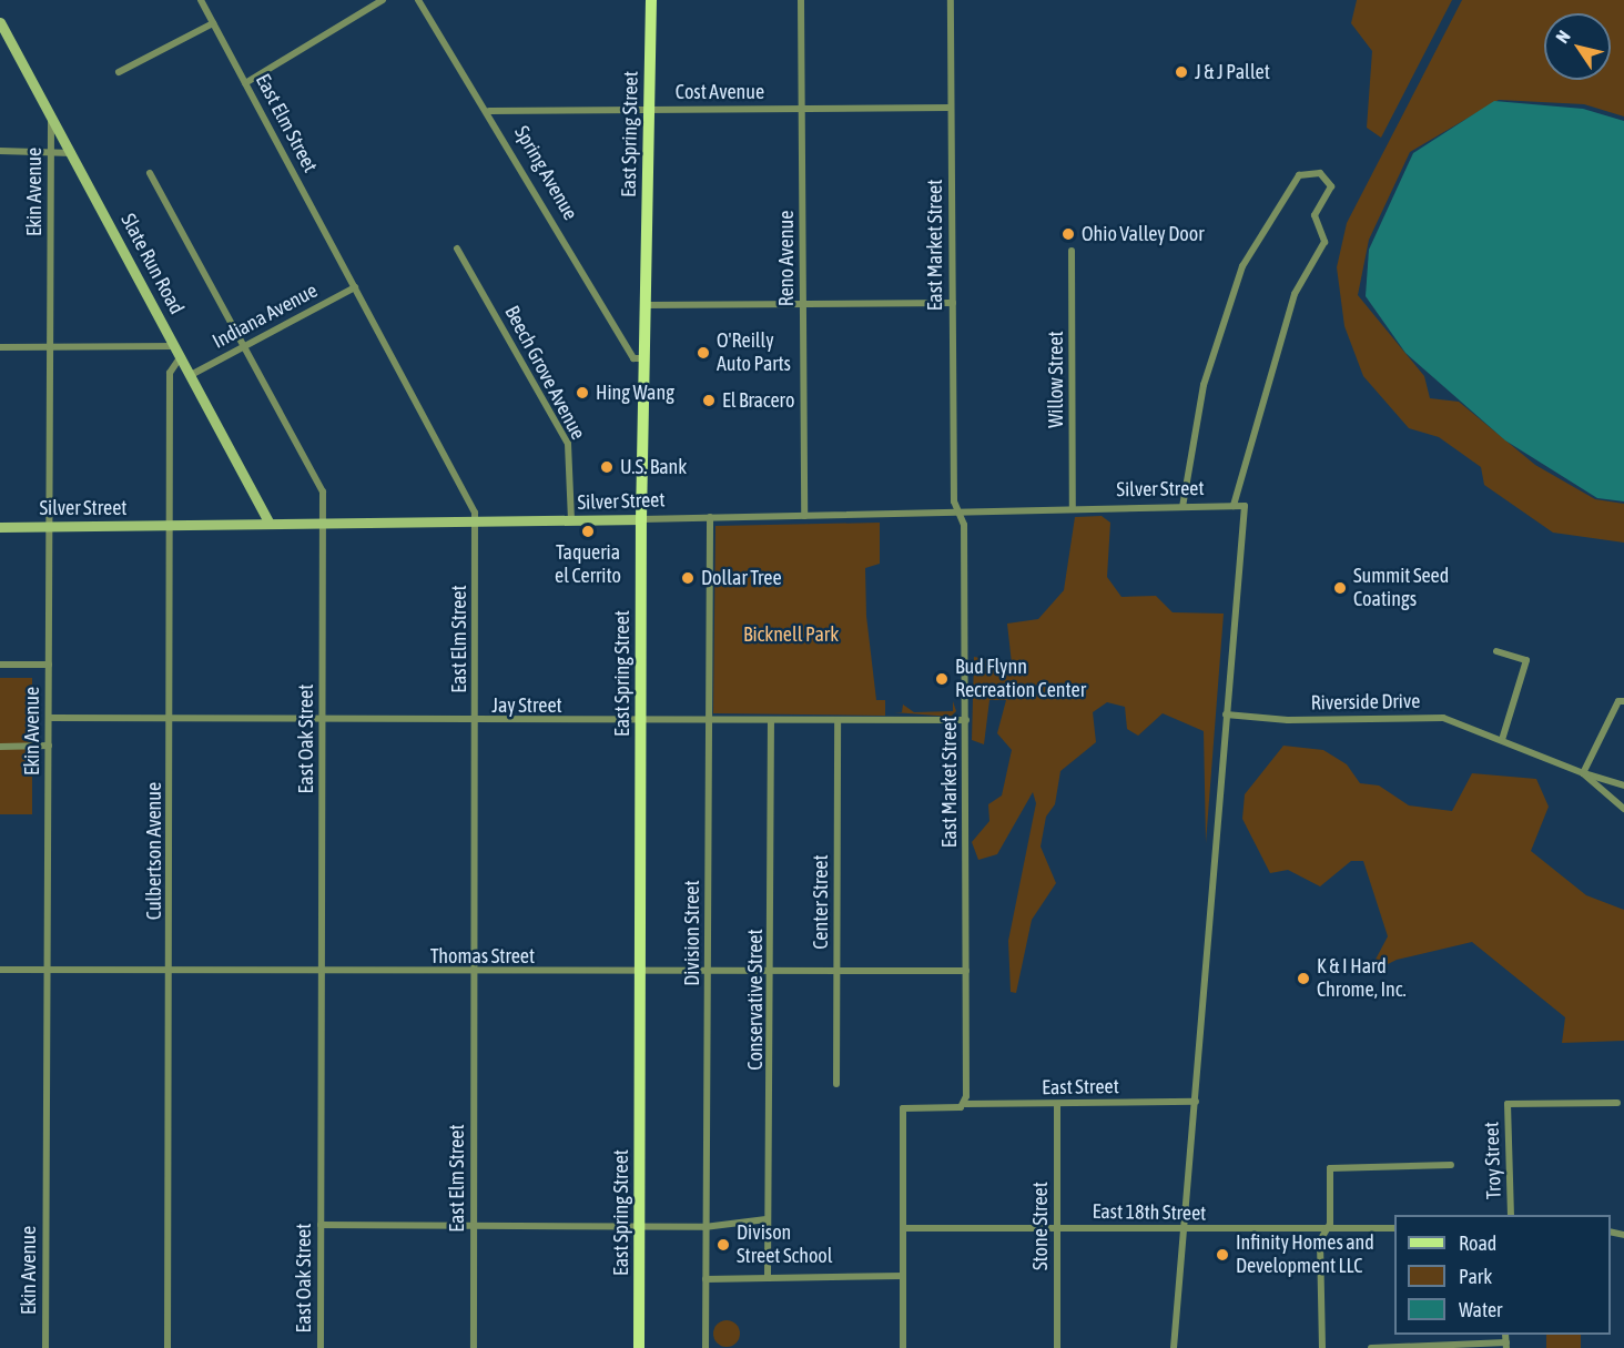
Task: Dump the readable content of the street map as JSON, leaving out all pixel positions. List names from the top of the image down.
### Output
{
  "streets": {
    "main road": ["East Spring Street", "Slate Run Road", "Silver Street"],
    "street": [
      "Cost Avenue",
      "East Elm Street",
      "Spring Avenue",
      "Ekin Avenue",
      "East Market Street",
      "Reno Avenue",
      "Indiana Avenue",
      "Beech Grove Avenue",
      "Willow Street",
      "Riverside Drive",
      "Jay Street",
      "East Oak Street",
      "Culbertson Avenue",
      "Center Street",
      "Division Street",
      "Thomas Street",
      "Conservative Street",
      "East Street",
      "Troy Street",
      "East 18th Street",
      "Stone Street"
    ]
  },
  "crossings": [
    ["Cost Avenue", "East Spring Street"],
    ["Cost Avenue", "Spring Avenue"],
    ["Cost Avenue", "East Market Street"],
    ["Cost Avenue", "Reno Avenue"],
    ["East Elm Street", "Indiana Avenue"],
    ["East Elm Street", "Silver Street"],
    ["East Elm Street", "Jay Street"],
    ["East Elm Street", "Thomas Street"],
    ["East Spring Street", "Spring Avenue"],
    ["East Spring Street", "Silver Street"],
    ["East Spring Street", "Jay Street"],
    ["East Spring Street", "Thomas Street"],
    ["Ekin Avenue", "Slate Run Road"],
    ["Ekin Avenue", "Silver Street"],
    ["Ekin Avenue", "Jay Street"],
    ["Ekin Avenue", "Thomas Street"],
    ["East Market Street", "Silver Street"],
    ["East Market Street", "Jay Street"],
    ["East Market Street", "Thomas Street"],
    ["East Market Street", "East Street"],
    ["Reno Avenue", "Silver Street"],
    ["Slate Run Road", "Indiana Avenue"],
    ["Slate Run Road", "Silver Street"],
    ["Slate Run Road", "Culbertson Avenue"],
    ["Indiana Avenue", "East Oak Street"],
    ["Beech Grove Avenue", "Silver Street"],
    ["Willow Street", "Silver Street"],
    ["Silver Street", "Riverside Drive"],
    ["Silver Street", "East Oak Street"],
    ["Silver Street", "Culbertson Avenue"],
    ["Silver Street", "Division Street"],
    ["Jay Street", "East Oak Street"],
    ["Jay Street", "Culbertson Avenue"],
    ["Jay Street", "Center Street"],
    ["Jay Street", "Division Street"],
    ["Jay Street", "Conservative Street"],
    ["East Oak Street", "Thomas Street"],
    ["Culbertson Avenue", "Thomas Street"],
    ["Center Street", "Thomas Street"],
    ["Division Street", "Thomas Street"],
    ["Thomas Street", "Conservative Street"],
    ["East Street", "Stone Street"],
    ["East 18th Street", "Stone Street"]
  ],
  "parks": ["Bicknell Park"],
  "places": [
    "J & J Pallet",
    "Ohio Valley Door",
    "O'Reilly Auto Parts",
    "Hing Wang",
    "El Bracero",
    "U.S. Bank",
    "Taqueria el Cerrito",
    "Dollar Tree",
    "Summit Seed Coatings",
    "Bud Flynn Recreation Center",
    "K & I Hard Chrome, Inc.",
    "Divison Street School",
    "Infinity Homes and Development LLC"
  ],
  "legend": ["Road", "Park", "Water"],
  "north": "top left"
}
